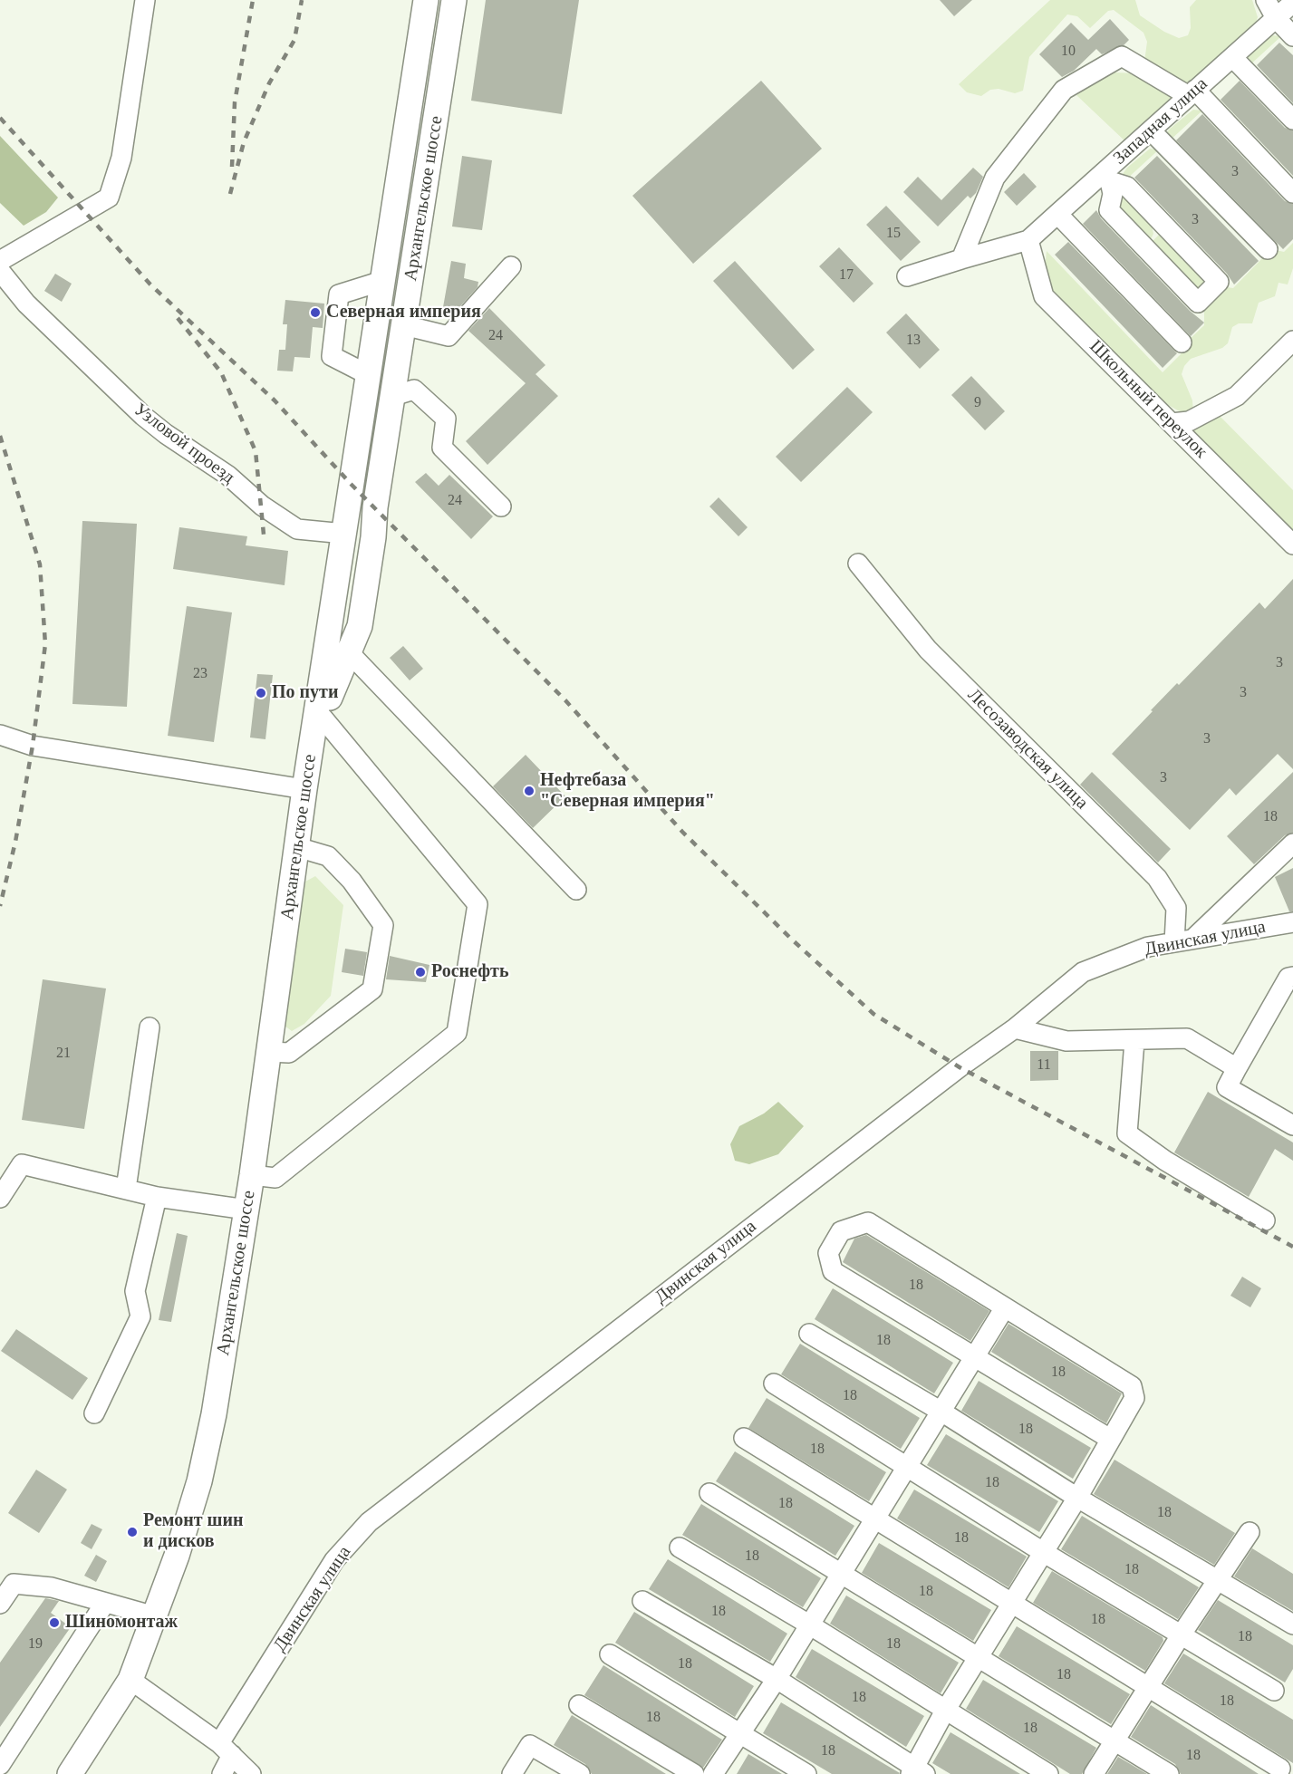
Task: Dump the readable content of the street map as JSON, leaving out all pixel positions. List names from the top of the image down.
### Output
{
  "streets": {
    "main road": ["Архангельское шоссе"],
    "street": [
      "Западная улица",
      "Школьный переулок",
      "Узловой проезд",
      "Лесозаводская улица",
      "Двинская улица"
    ]
  },
  "crossings": [
    ["Западная улица", "Школьный переулок"],
    ["Архангельское шоссе", "Узловой проезд"],
    ["Лесозаводская улица", "Двинская улица"]
  ],
  "places": [
    "Северная империя",
    "По пути",
    "Нефтебаза \"Северная империя\"",
    "Роснефть",
    "Ремонт шин и дисков",
    "Шиномонтаж"
  ],
  "house_numbers": [
    "10",
    "3",
    "3",
    "15",
    "17",
    "24",
    "13",
    "9",
    "24",
    "3",
    "23",
    "3",
    "3",
    "3",
    "18",
    "21",
    "11",
    "18",
    "18",
    "18",
    "18",
    "18",
    "18",
    "18",
    "18",
    "18",
    "18",
    "18",
    "18",
    "18",
    "18",
    "18",
    "18",
    "19",
    "18",
    "18",
    "18",
    "18",
    "18",
    "18",
    "18",
    "18",
    "18"
  ]
}
